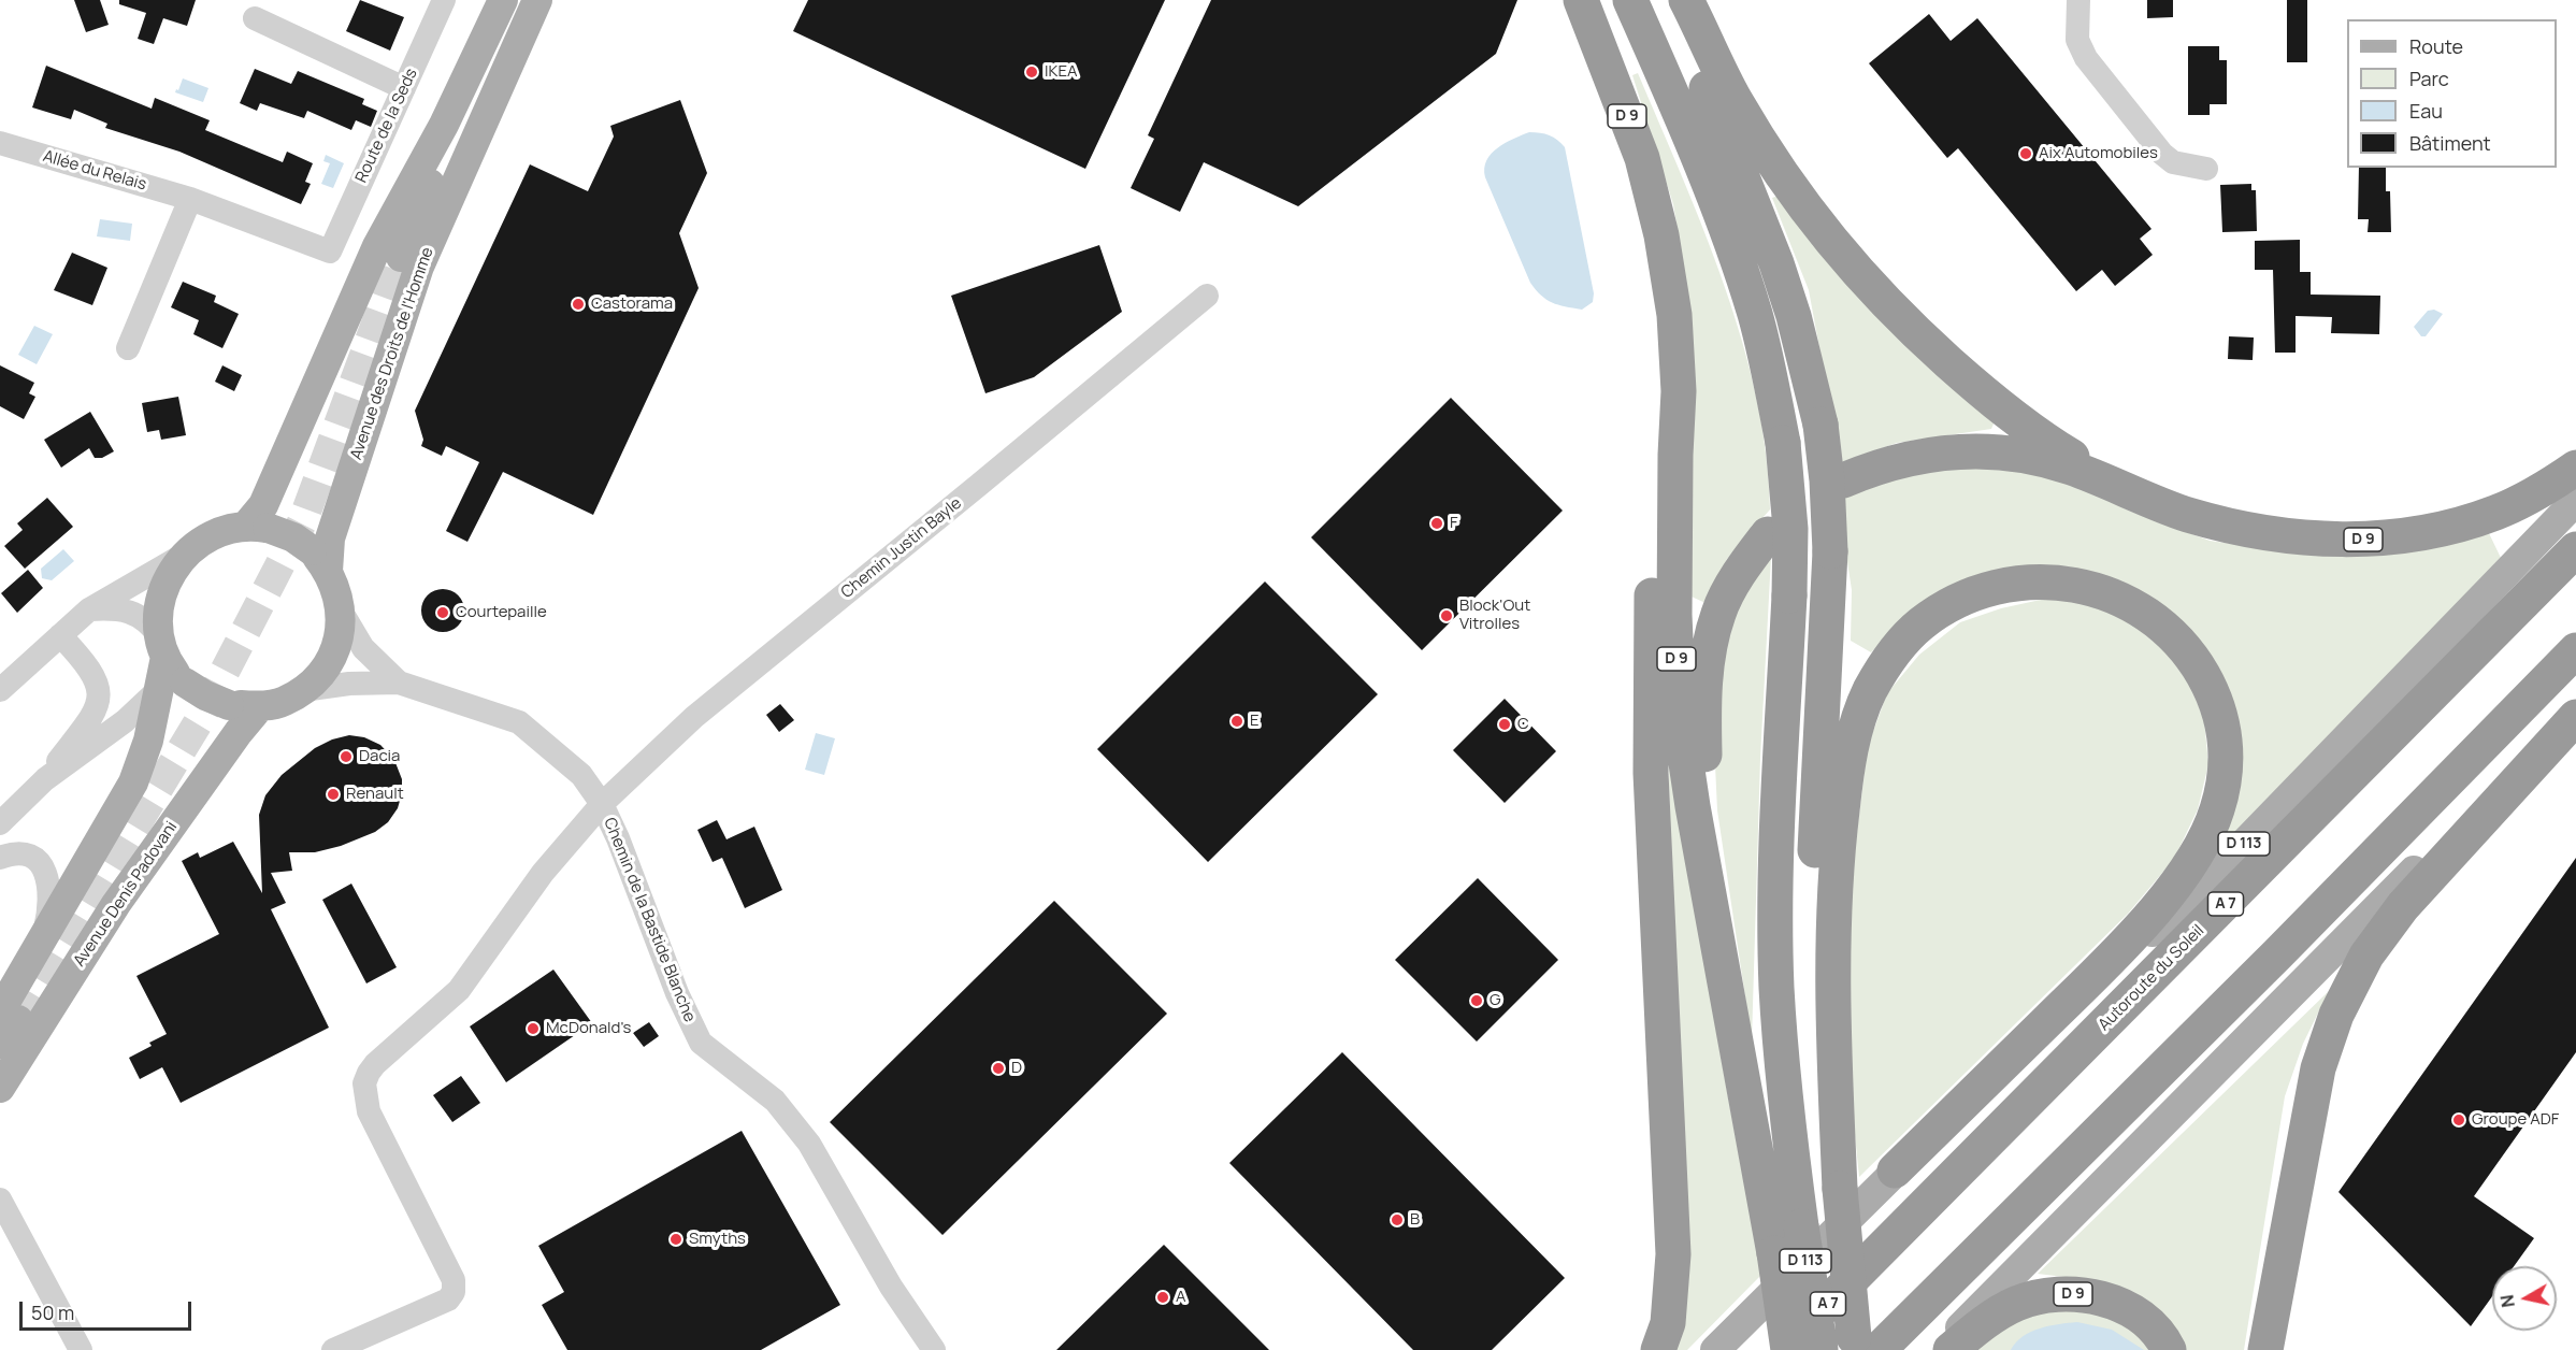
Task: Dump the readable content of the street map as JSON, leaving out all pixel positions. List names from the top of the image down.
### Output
{
  "streets": {
    "highway": ["D 9", "A 7", "Autoroute du Soleil"],
    "main road": ["Avenue des Droits de l'Homme", "D 113", "Avenue Denis Padovani"],
    "street": [
      "Route de la Seds",
      "Allée du Relais",
      "Chemin Justin Bayle",
      "Chemin de la Bastide Blanche"
    ]
  },
  "crossings": [
    ["Route de la Seds", "Allée du Relais"],
    ["Avenue des Droits de l'Homme", "Avenue Denis Padovani"],
    ["Chemin Justin Bayle", "Chemin de la Bastide Blanche"]
  ],
  "places": [
    "IKEA",
    "Aix Automobiles",
    "Castorama",
    "F",
    "Courtepaille",
    "Block'Out Vitrolles",
    "E",
    "C",
    "Dacia",
    "Renault",
    "G",
    "McDonald's",
    "D",
    "Groupe ADF",
    "B",
    "Smyths",
    "A"
  ],
  "legend": [
    "Route",
    "Parc",
    "Eau",
    "Bâtiment"
  ],
  "scale_bar": "50 m",
  "north": "left"
}
